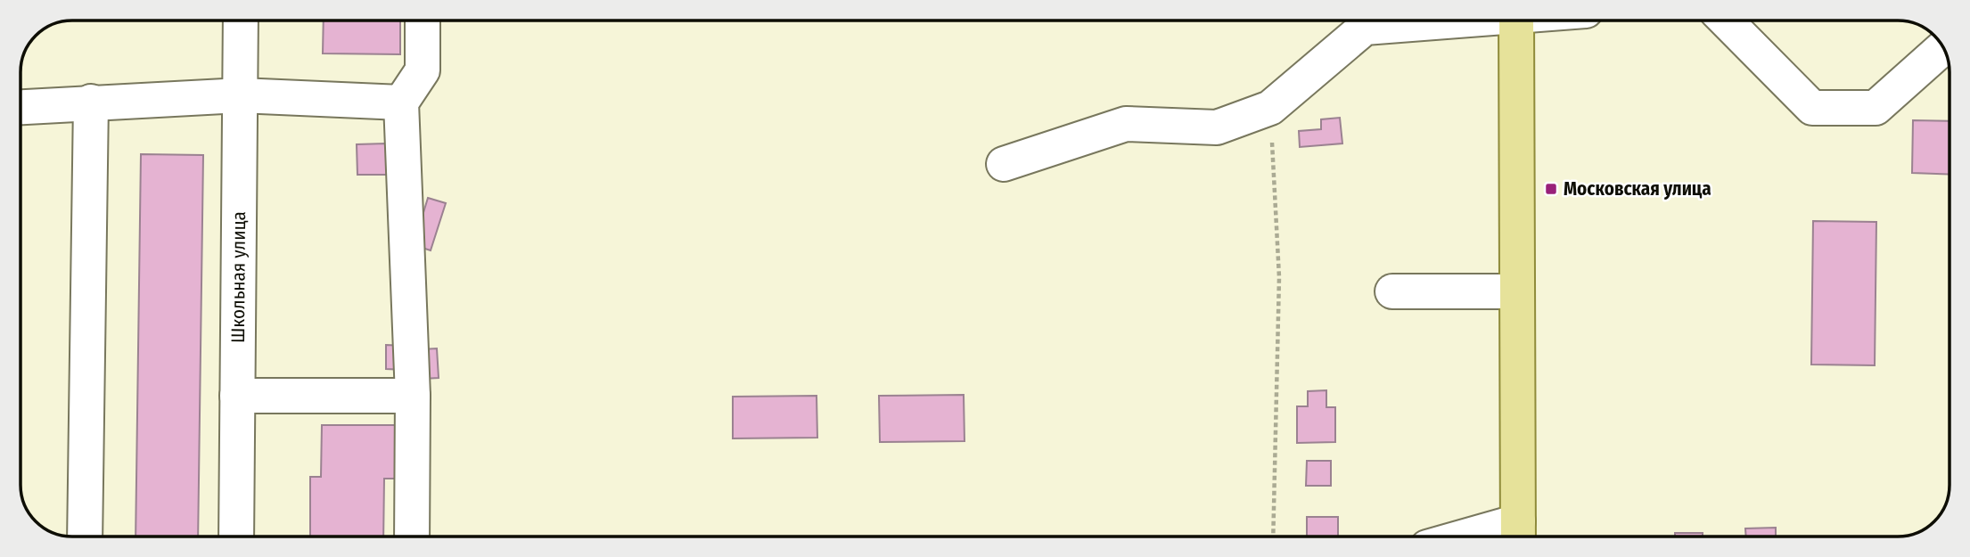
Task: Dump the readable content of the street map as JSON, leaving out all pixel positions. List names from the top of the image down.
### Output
{
  "streets": {
    "street": ["Школьная улица"]
  },
  "places": {
    "transit": ["Московская улица"]
  }
}
